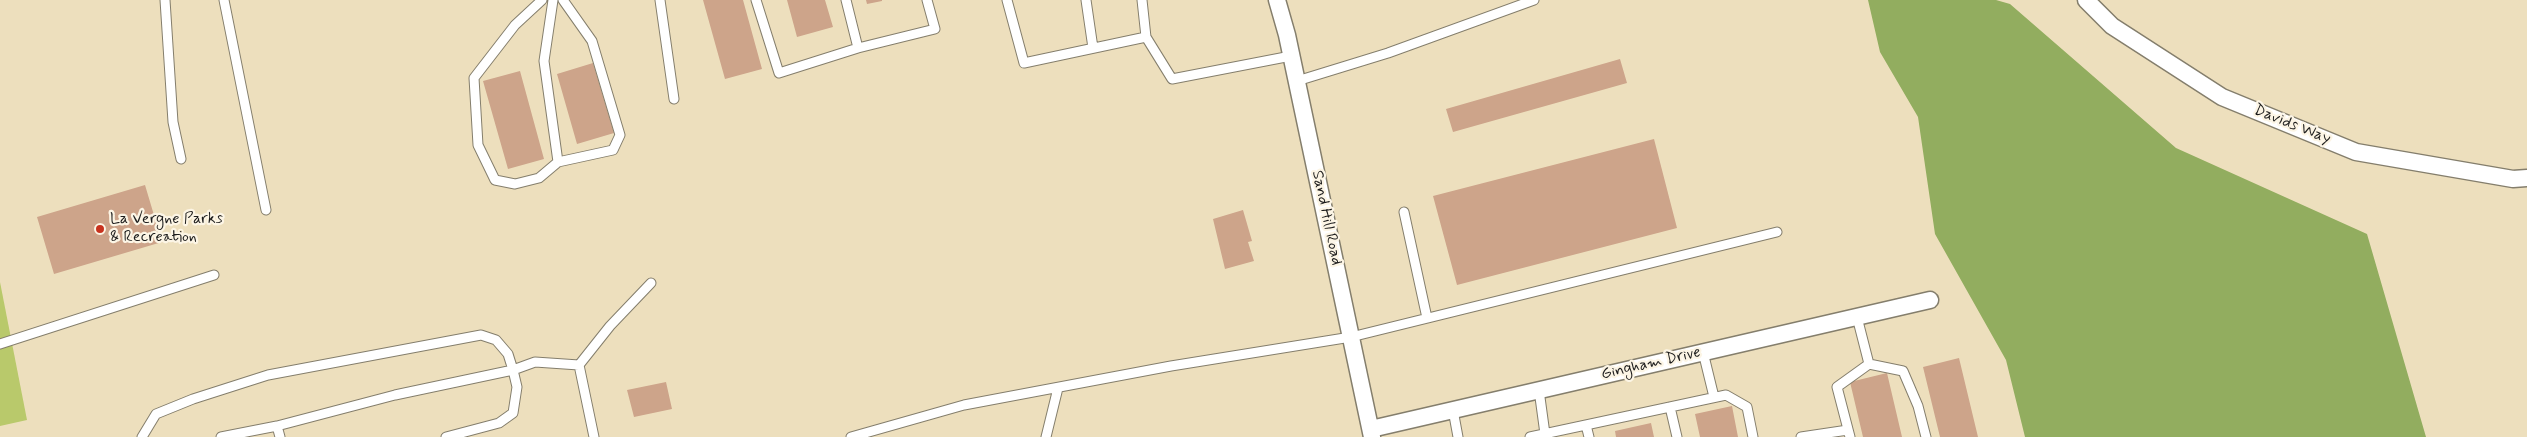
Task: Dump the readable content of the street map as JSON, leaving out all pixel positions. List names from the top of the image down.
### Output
{
  "streets": {
    "street": ["Davids Way", "Sand Hill Road", "Gingham Drive"]
  },
  "crossings": [
    ["Sand Hill Road", "Gingham Drive"]
  ],
  "places": ["La Vergne Parks & Recreation"]
}
